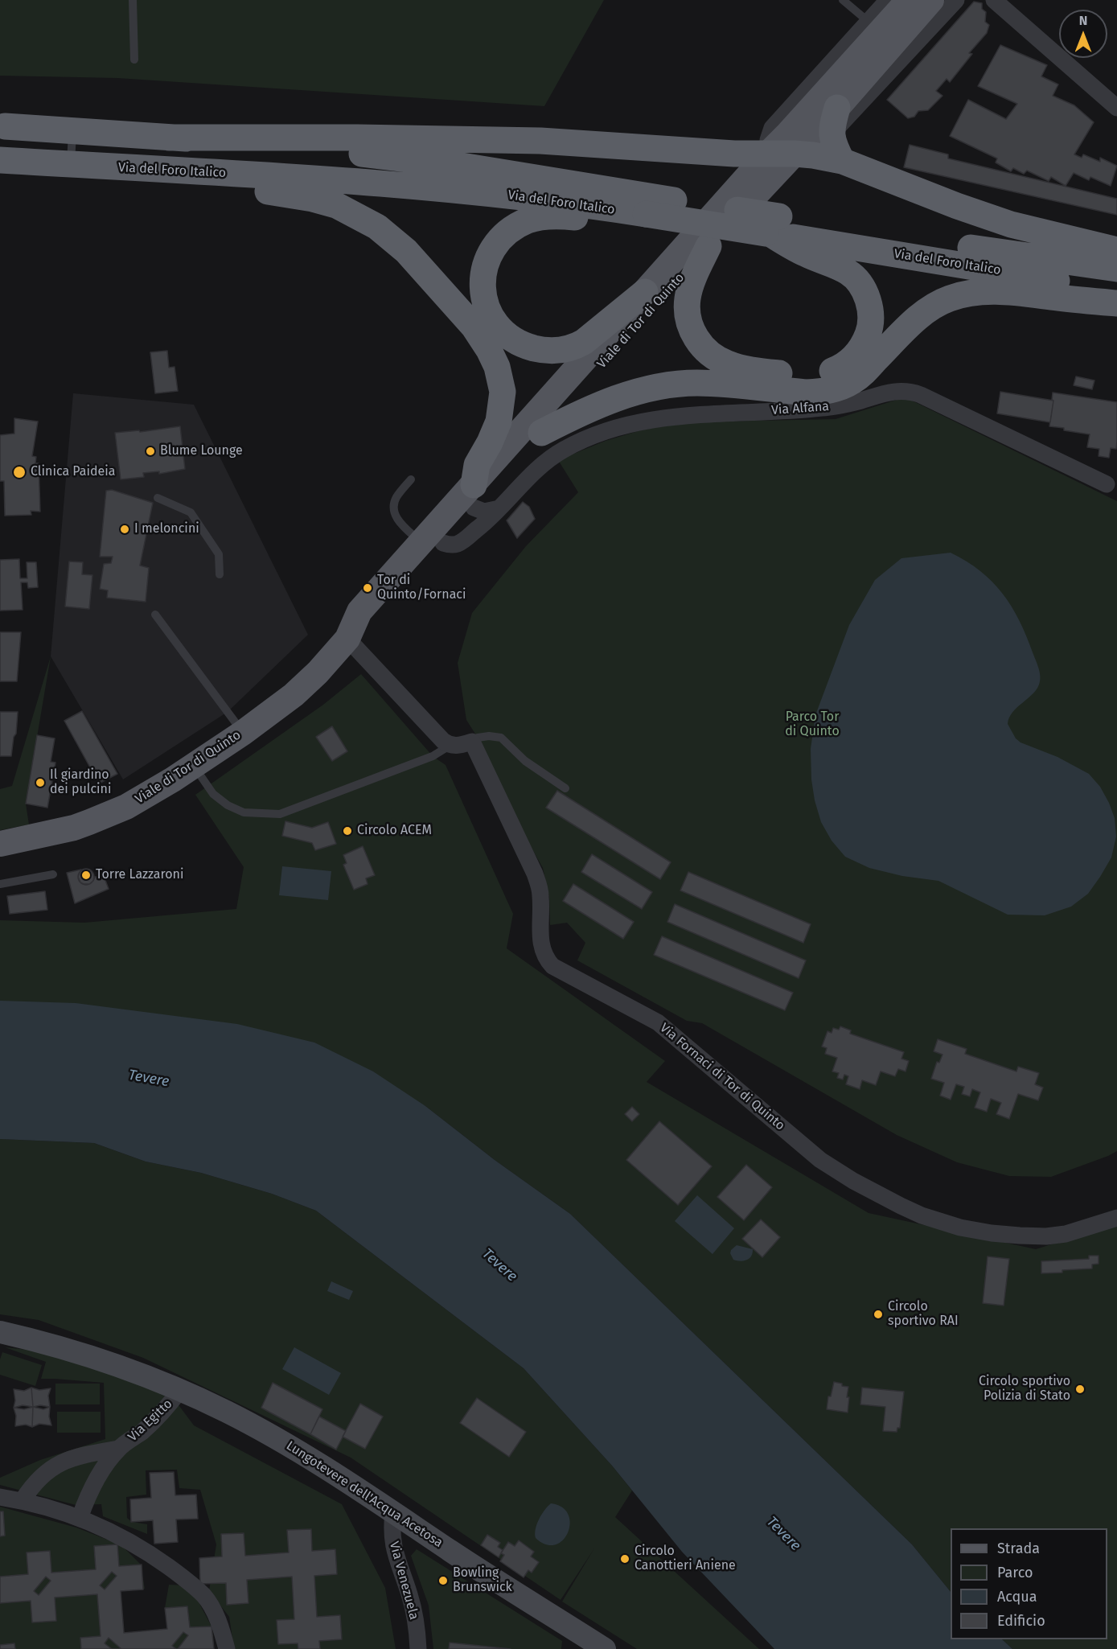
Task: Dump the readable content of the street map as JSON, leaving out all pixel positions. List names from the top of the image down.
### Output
{
  "streets": {
    "highway": ["Via del Foro Italico"],
    "main road": ["Viale di Tor di Quinto", "Lungotevere dell'Acqua Acetosa"],
    "street": [
      "Via Alfana",
      "Via Fornaci di Tor di Quinto",
      "Via Egitto",
      "Via Venezuela"
    ]
  },
  "crossings": [
    ["Viale di Tor di Quinto", "Via Alfana"],
    ["Via Egitto", "Lungotevere dell'Acqua Acetosa"],
    ["Lungotevere dell'Acqua Acetosa", "Via Venezuela"]
  ],
  "water": ["Tevere"],
  "parks": ["Parco Tor di Quinto"],
  "places": [
    "Blume Lounge",
    "Clinica Paideia",
    "I meloncini",
    "Tor di Quinto/Fornaci",
    "Il giardino dei pulcini",
    "Circolo ACEM",
    "Torre Lazzaroni",
    "Circolo sportivo RAI",
    "Circolo sportivo Polizia di Stato",
    "Circolo Canottieri Aniene",
    "Bowling Brunswick"
  ],
  "legend": [
    "Strada",
    "Parco",
    "Acqua",
    "Edificio"
  ],
  "north": "top"
}
